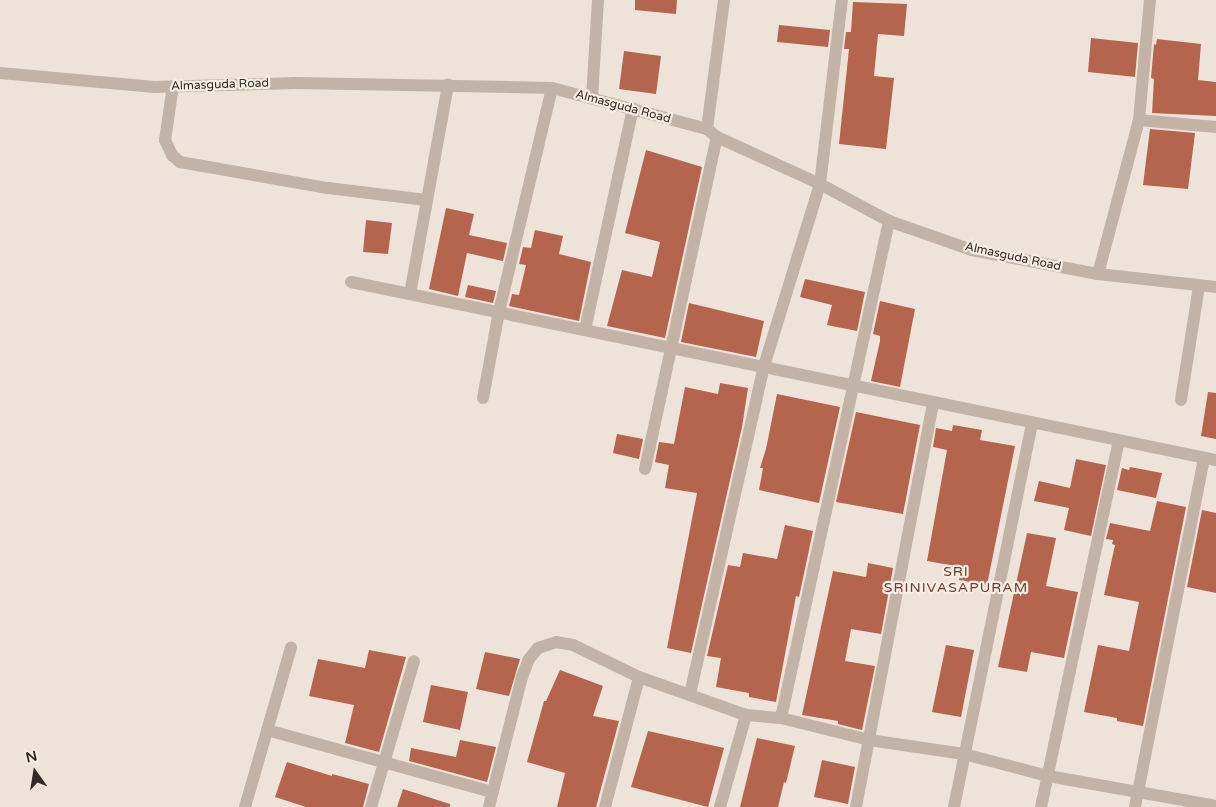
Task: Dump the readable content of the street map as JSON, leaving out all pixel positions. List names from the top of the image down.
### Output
{
  "streets": {
    "street": ["Almasguda Road"]
  },
  "districts": ["SRI SRINIVASAPURAM"],
  "north": "top"
}
